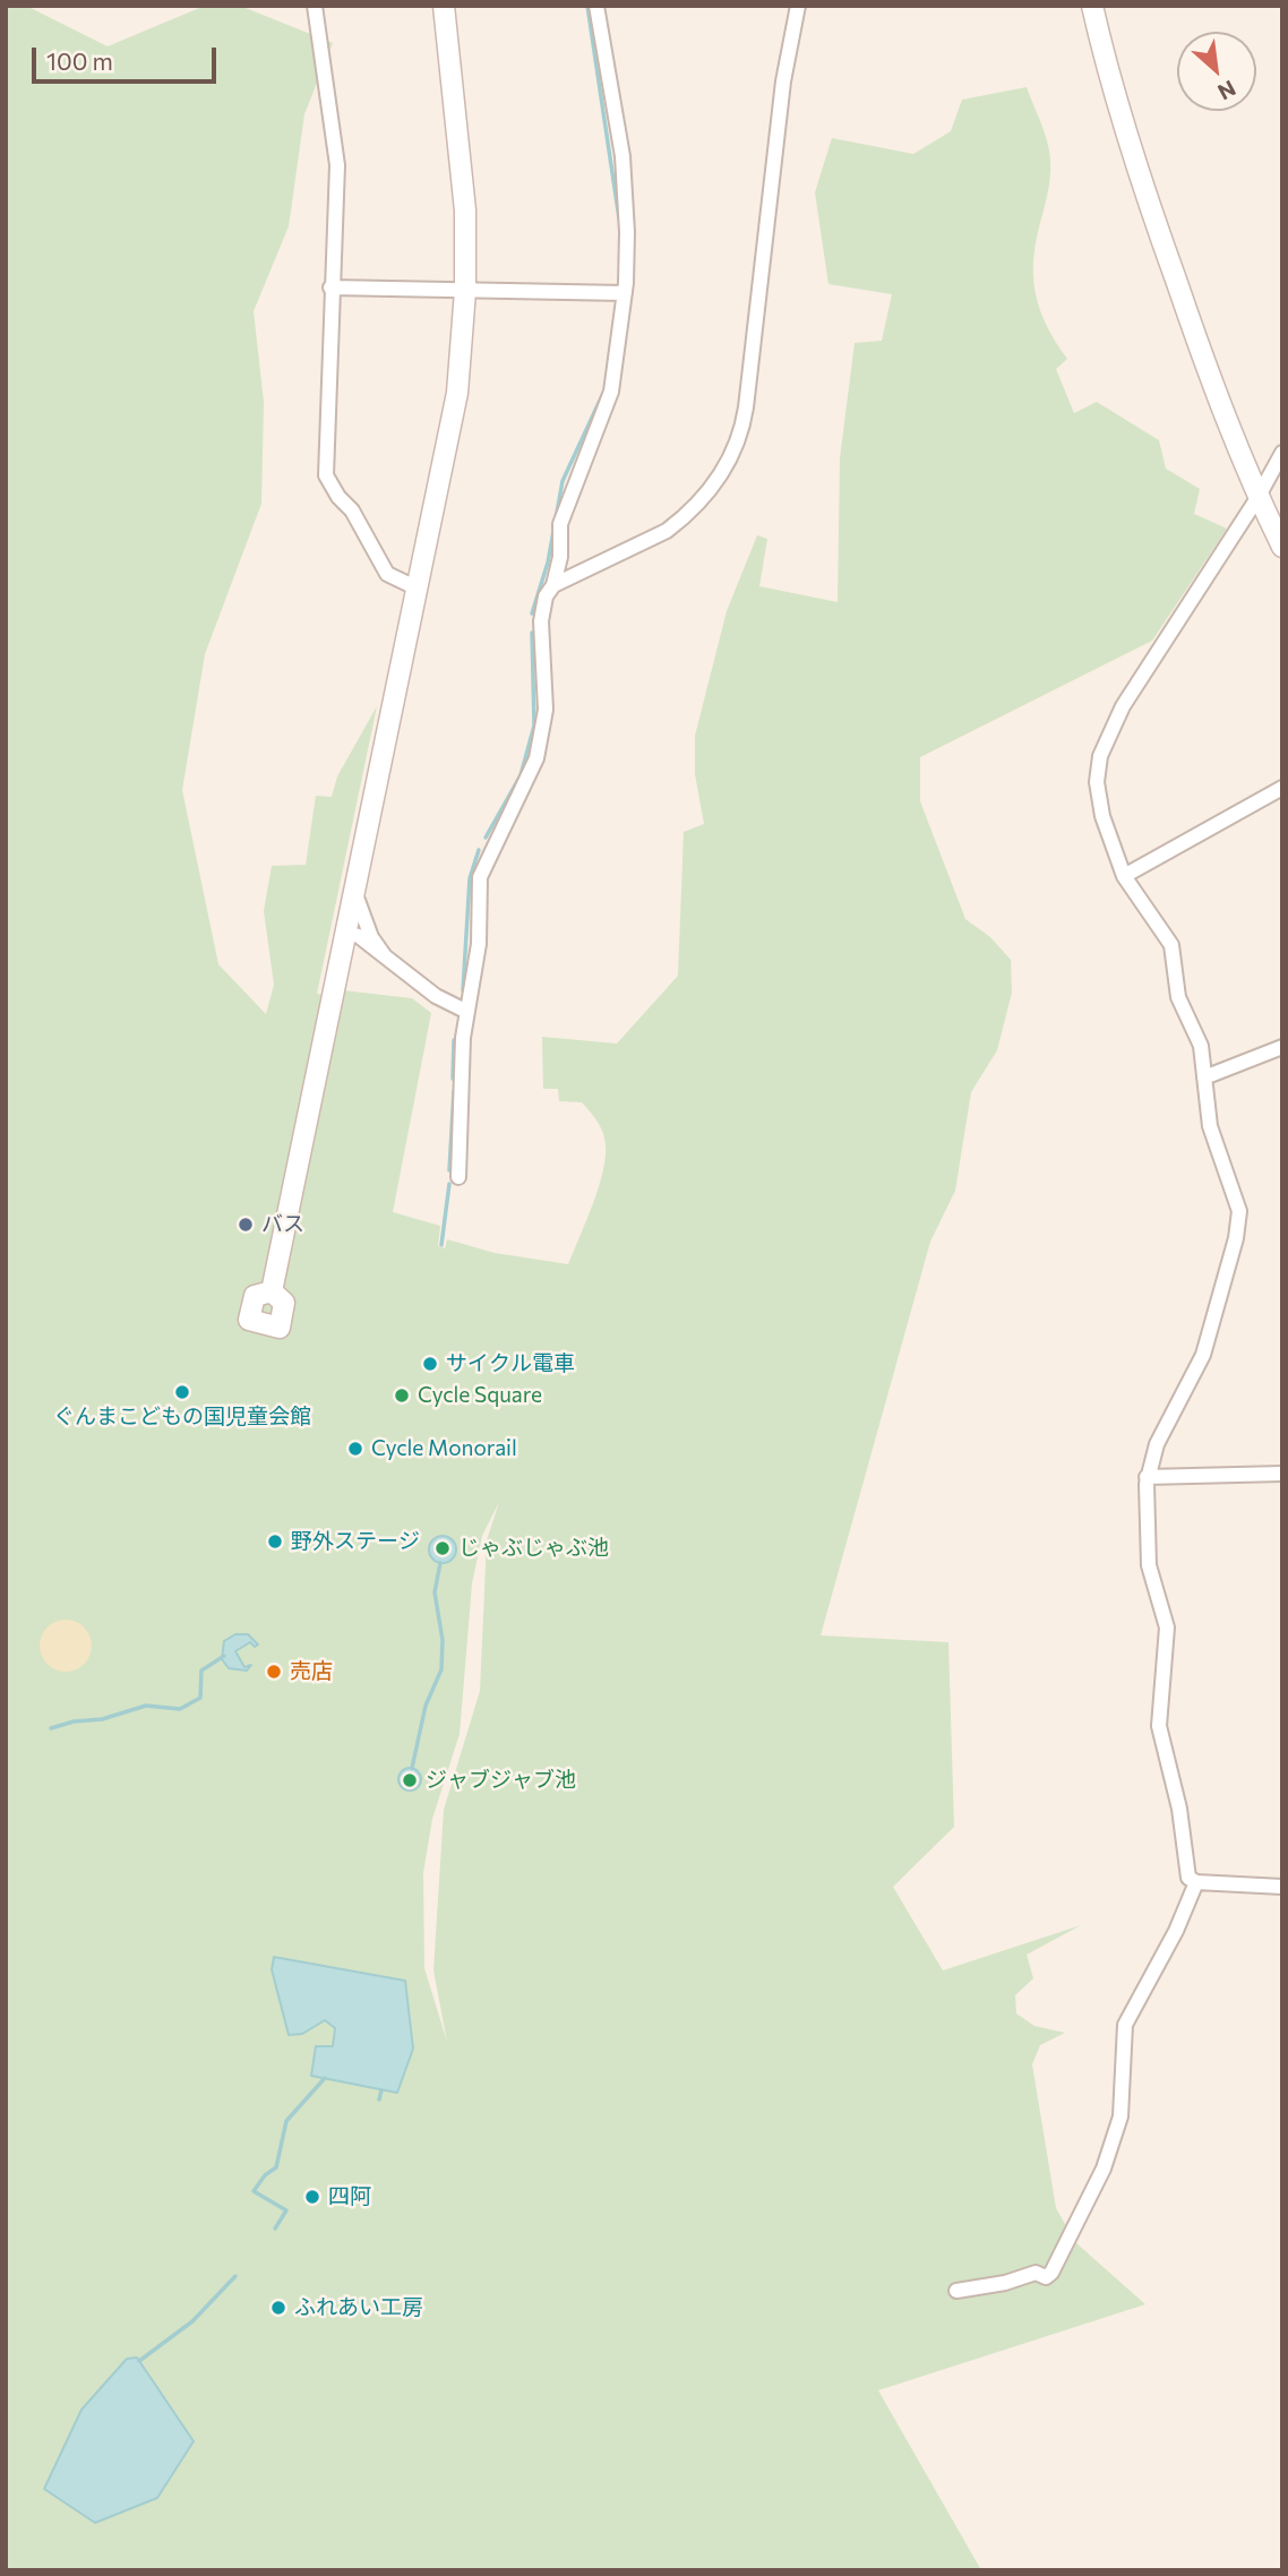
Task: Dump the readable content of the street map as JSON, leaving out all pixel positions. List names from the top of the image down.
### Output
{
  "places": [
    "バス",
    "サイクル電車",
    "ぐんまこどもの国児童会館",
    "Cycle Square",
    "Cycle Monorail",
    "野外ステージ",
    "じゃぶじゃぶ池",
    "売店",
    "ジャブジャブ池",
    "四阿",
    "ふれあい工房"
  ],
  "scale_bar": "100 m",
  "north": "bottom right"
}
